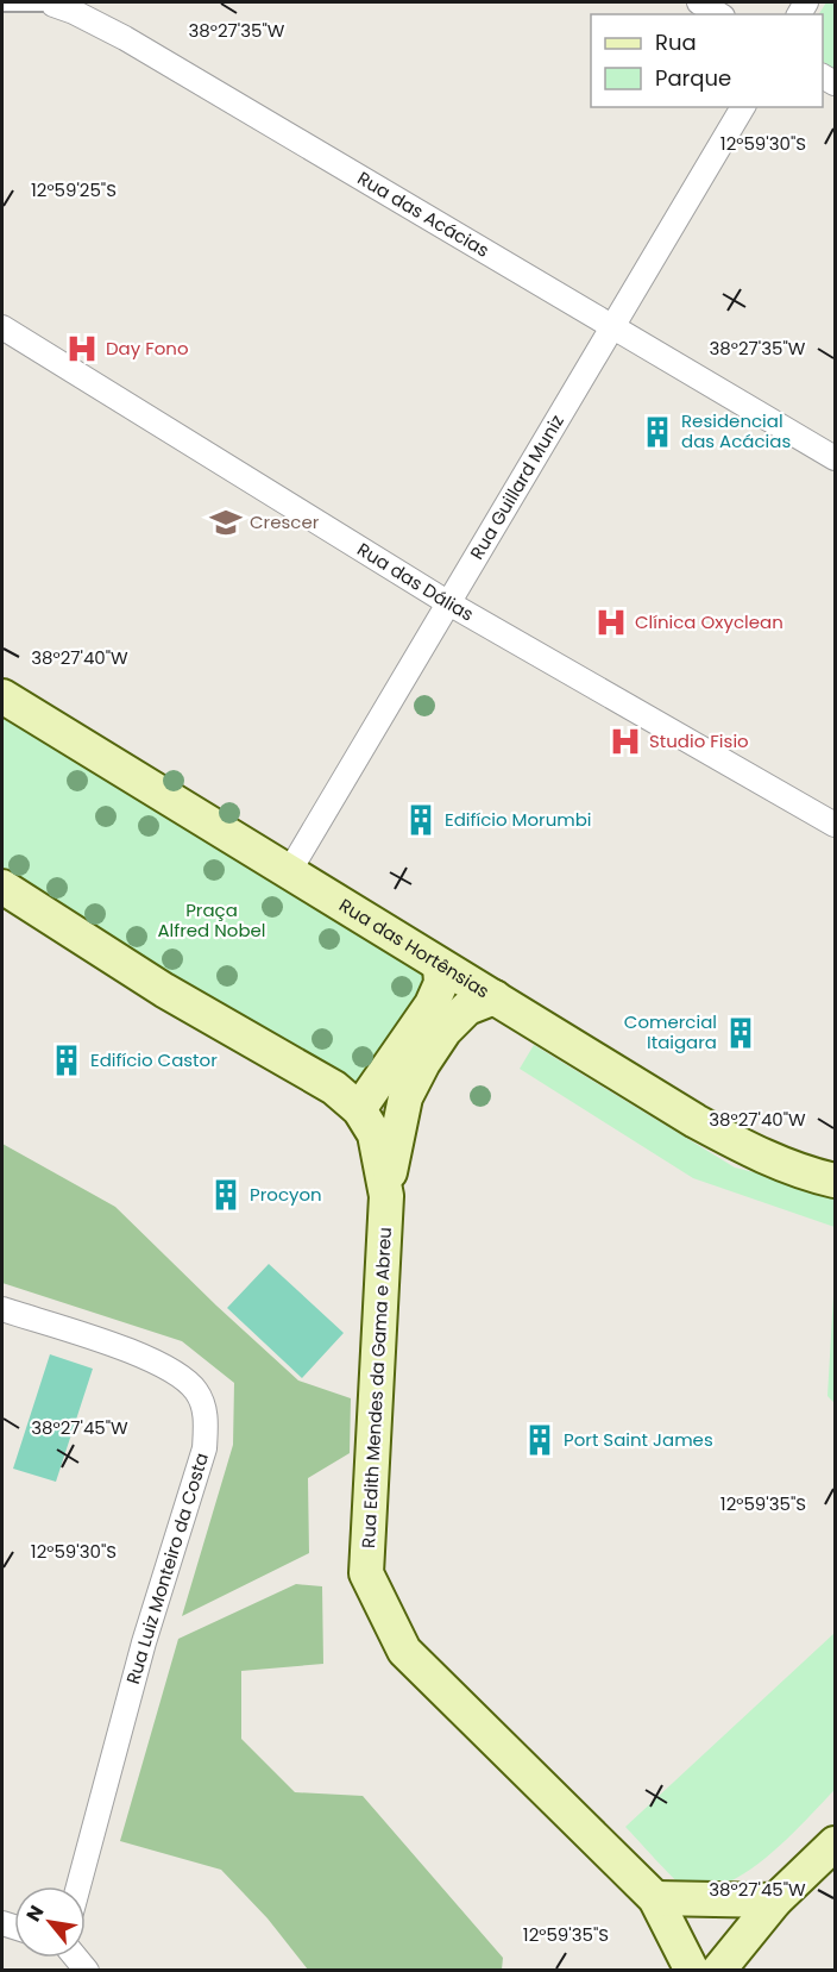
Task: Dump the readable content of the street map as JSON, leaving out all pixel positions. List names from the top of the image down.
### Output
{
  "streets": {
    "street": [
      "Rua das Acácias",
      "Rua Guillard Muniz",
      "Rua das Dálias",
      "Rua das Hortênsias",
      "Rua Edith Mendes da Gama e Abreu",
      "Rua Luiz Monteiro da Costa"
    ]
  },
  "crossings": [
    ["Rua das Acácias", "Rua Guillard Muniz"],
    ["Rua Guillard Muniz", "Rua das Dálias"],
    ["Rua Guillard Muniz", "Rua das Hortênsias"]
  ],
  "parks": ["Praça Alfred Nobel"],
  "places": {
    "hospital": ["Day Fono", "Clínica Oxyclean", "Studio Fisio"],
    "building": [
      "Residencial das Acácias",
      "Edifício Morumbi",
      "Comercial Itaigara",
      "Edifício Castor",
      "Procyon",
      "Port Saint James"
    ],
    "school or university": ["Crescer"]
  },
  "legend": ["Rua", "Parque"],
  "north": "top left",
  "coordinates": [
    "38°27'35\"W",
    "12°59'30\"S",
    "12°59'25\"S",
    "38°27'40\"W",
    "38°27'45\"W",
    "12°59'35\"S"
  ]
}
